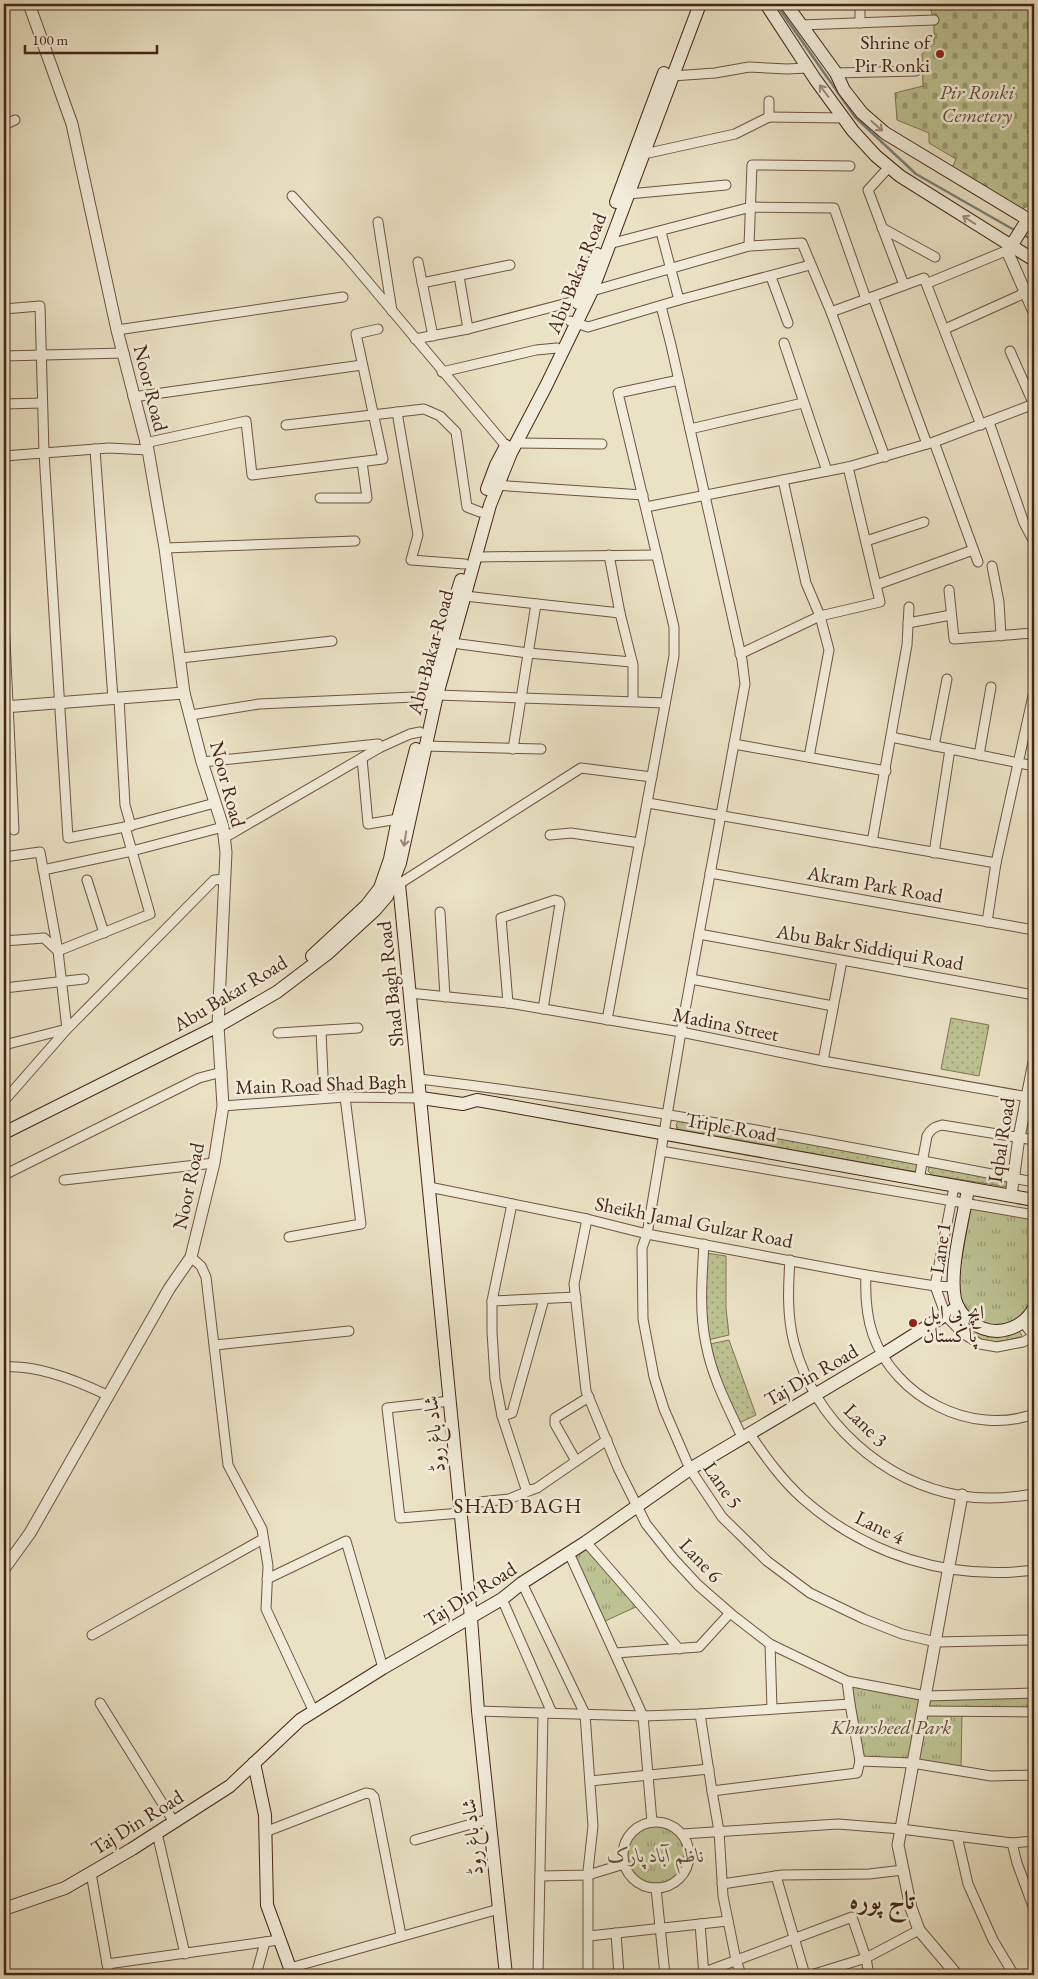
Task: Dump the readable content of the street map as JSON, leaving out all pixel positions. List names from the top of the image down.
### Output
{
  "streets": {
    "main road": [
      "Abu Bakar Road",
      "Shad Bagh Road",
      "Triple Road",
      "Lane 1",
      "Taj Din Road",
      "شاد باغ روڈ"
    ],
    "street": [
      "Noor Road",
      "Akram Park Road",
      "Abu Bakr Siddiqui Road",
      "Madina Street",
      "Main Road Shad Bagh",
      "Iqbal Road",
      "Sheikh Jamal Gulzar Road",
      "Lane 3",
      "Lane 5",
      "Lane 4",
      "Lane 6"
    ]
  },
  "crossings": [
    ["Abu Bakar Road", "Noor Road"],
    ["Abu Bakar Road", "Shad Bagh Road"],
    ["Noor Road", "Main Road Shad Bagh"],
    ["Akram Park Road", "Lane 5"],
    ["Abu Bakr Siddiqui Road", "Lane 5"],
    ["Shad Bagh Road", "Madina Street"],
    ["Shad Bagh Road", "Main Road Shad Bagh"],
    ["Shad Bagh Road", "Triple Road"],
    ["Shad Bagh Road", "شاد باغ روڈ"],
    ["Madina Street", "Iqbal Road"],
    ["Madina Street", "Lane 5"],
    ["Main Road Shad Bagh", "Triple Road"],
    ["Main Road Shad Bagh", "شاد باغ روڈ"],
    ["Triple Road", "Iqbal Road"],
    ["Triple Road", "Lane 1"],
    ["Triple Road", "شاد باغ روڈ"],
    ["Triple Road", "Lane 5"],
    ["Sheikh Jamal Gulzar Road", "Lane 1"],
    ["Sheikh Jamal Gulzar Road", "Lane 3"],
    ["Sheikh Jamal Gulzar Road", "شاد باغ روڈ"],
    ["Sheikh Jamal Gulzar Road", "Lane 5"],
    ["Sheikh Jamal Gulzar Road", "Lane 4"],
    ["Sheikh Jamal Gulzar Road", "Lane 6"],
    ["Lane 1", "Taj Din Road"],
    ["Taj Din Road", "Lane 3"],
    ["Taj Din Road", "شاد باغ روڈ"],
    ["Taj Din Road", "Lane 5"],
    ["Taj Din Road", "Lane 4"],
    ["Taj Din Road", "Lane 6"]
  ],
  "districts": ["SHAD BAGH", "تاج پورہ"],
  "parks": ["Pir Ronki Cemetery", "Khursheed Park", "ناظم آباد پارک"],
  "places": ["Shrine of Pir Ronki", "ایچ بی ایل پاکستان"],
  "scale_bar": "100 m"
}
